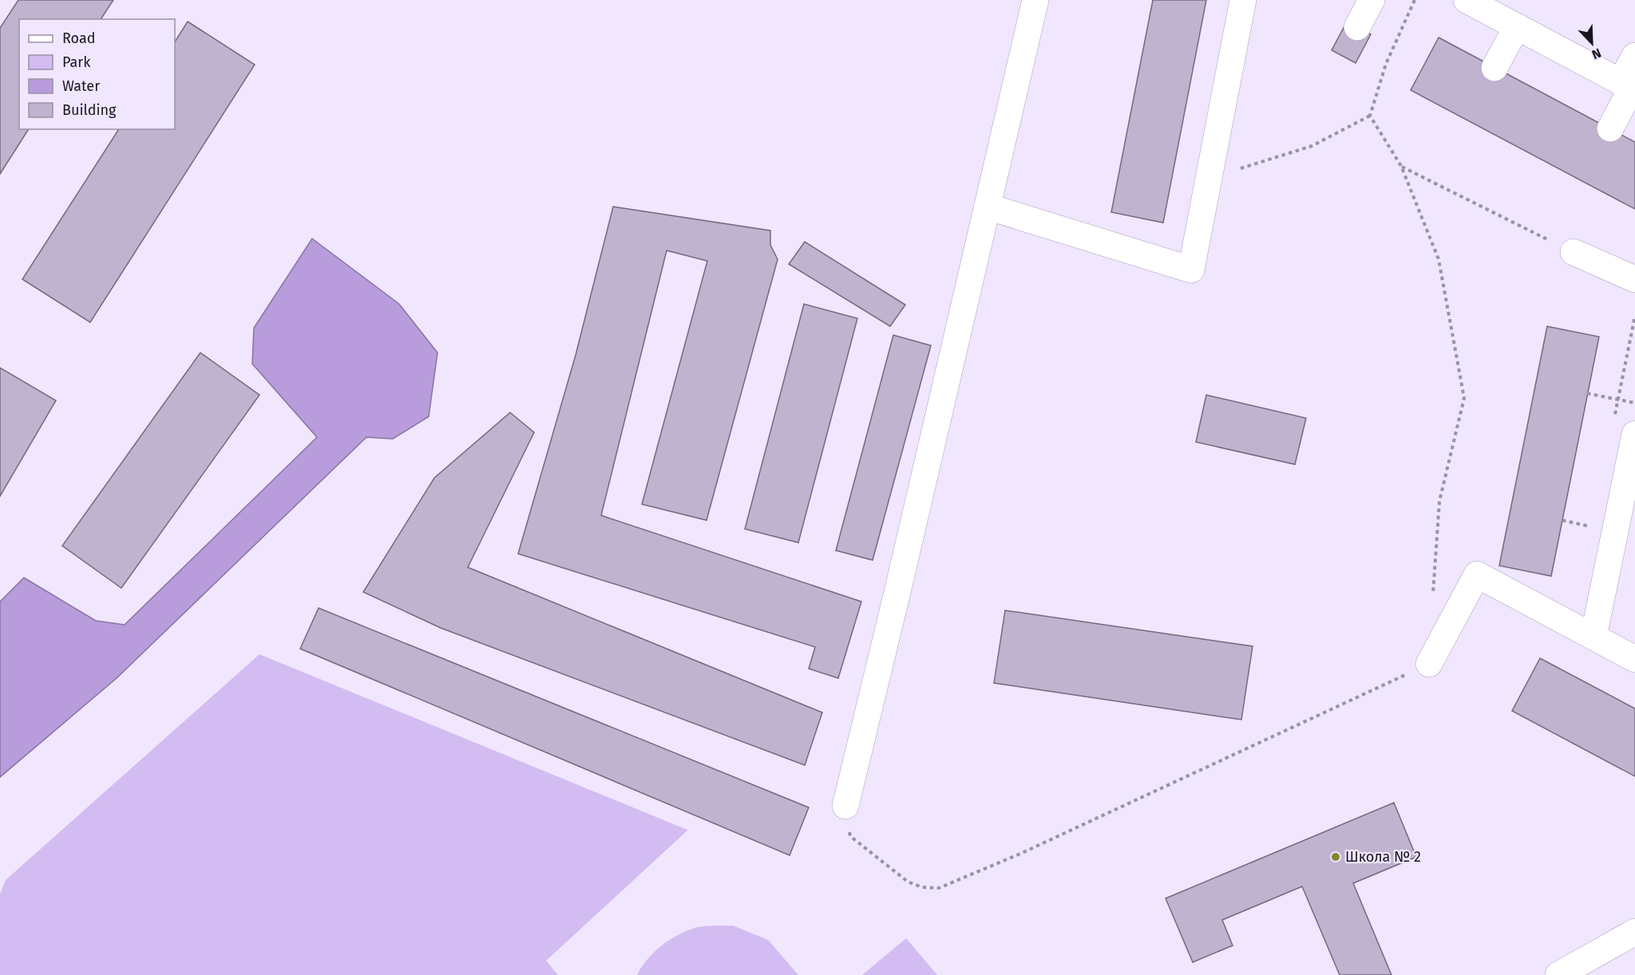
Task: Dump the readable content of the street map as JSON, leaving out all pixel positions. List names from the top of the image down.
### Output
{
  "places": ["Школа № 2"],
  "legend": [
    "Road",
    "Park",
    "Water",
    "Building"
  ],
  "north": "bottom right"
}
